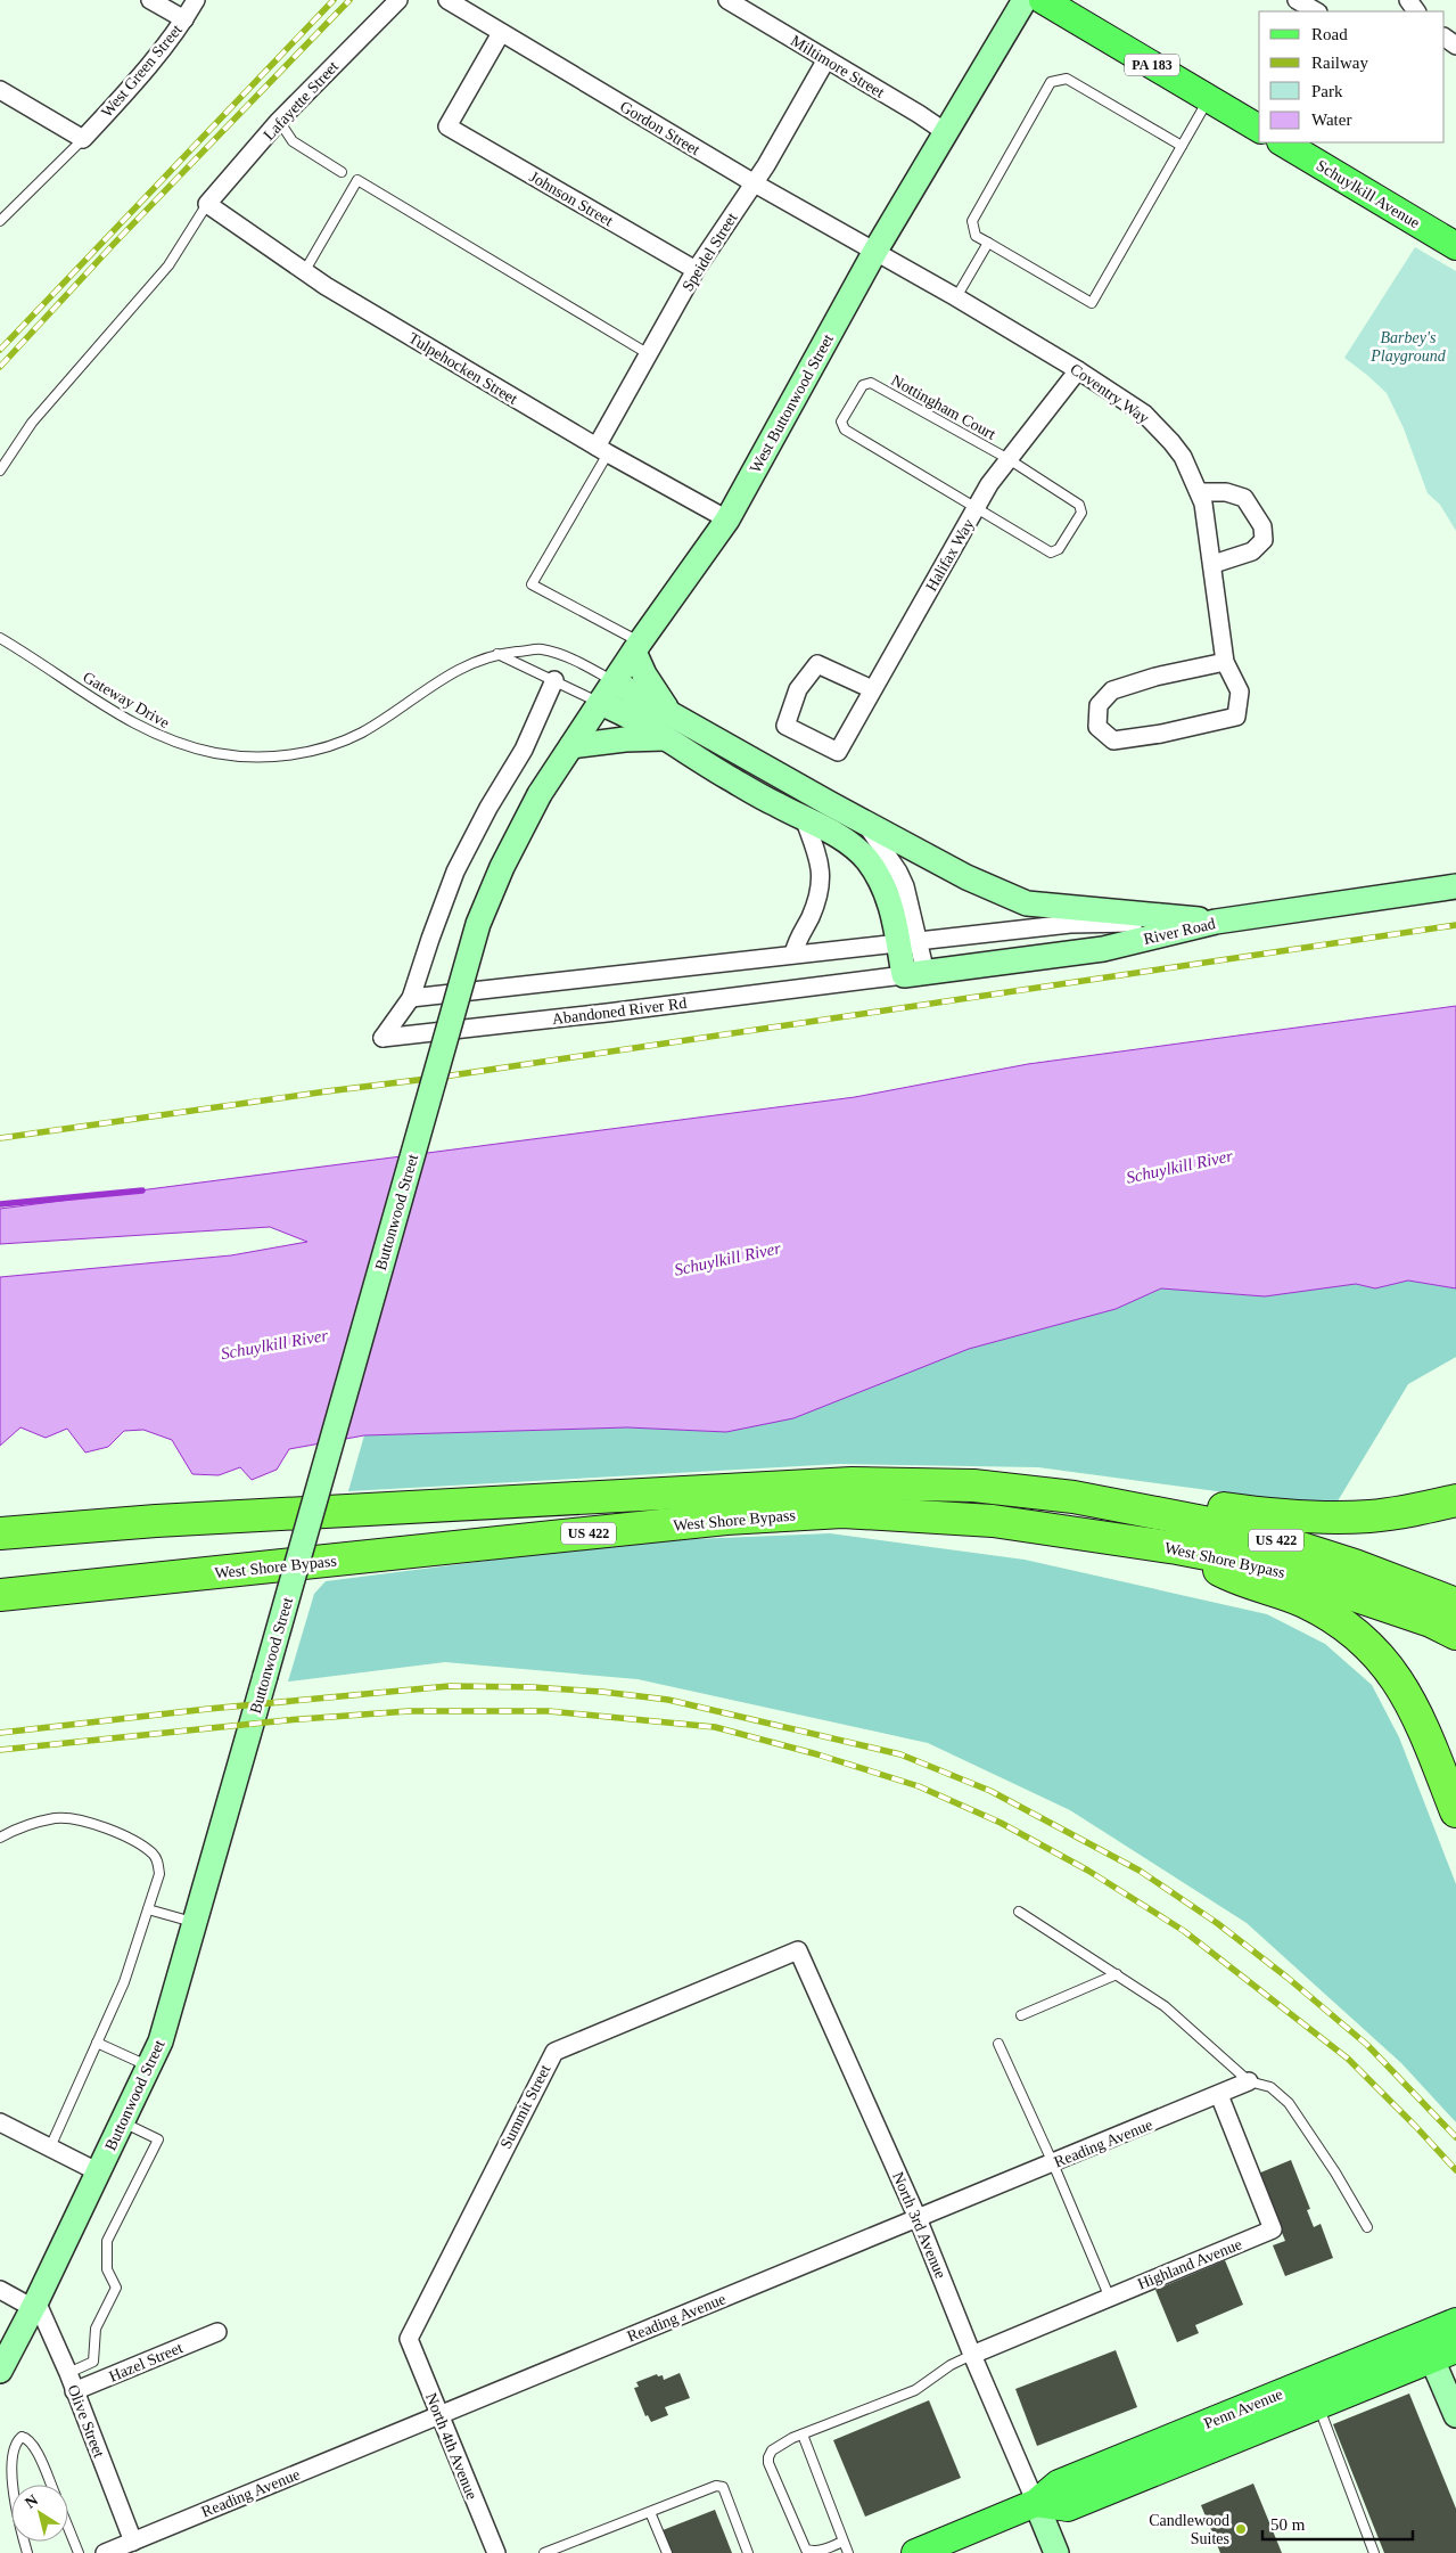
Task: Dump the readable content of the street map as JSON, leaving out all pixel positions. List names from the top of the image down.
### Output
{
  "streets": {
    "highway": ["West Shore Bypass", "US 422"],
    "main road": ["PA 183", "Schuylkill Avenue", "Penn Avenue"],
    "street": [
      "Miltimore Street",
      "West Green Street",
      "Lafayette Street",
      "Gordon Street",
      "Johnson Street",
      "Speidel Street",
      "Tulpehocken Street",
      "Coventry Way",
      "West Buttonwood Street",
      "Halifax Way",
      "River Road",
      "Abandoned River Rd",
      "Buttonwood Street",
      "Summit Street",
      "Reading Avenue",
      "North 3rd Avenue",
      "Highland Avenue",
      "Hazel Street",
      "Olive Street",
      "North 4th Avenue"
    ],
    "lane": ["Nottingham Court", "Gateway Drive"]
  },
  "crossings": [
    ["Miltimore Street", "Speidel Street"],
    ["Miltimore Street", "West Buttonwood Street"],
    ["Lafayette Street", "Tulpehocken Street"],
    ["Gordon Street", "Johnson Street"],
    ["Gordon Street", "Speidel Street"],
    ["Gordon Street", "Coventry Way"],
    ["Gordon Street", "West Buttonwood Street"],
    ["Johnson Street", "Speidel Street"],
    ["Speidel Street", "Tulpehocken Street"],
    ["Tulpehocken Street", "West Buttonwood Street"],
    ["Coventry Way", "West Buttonwood Street"],
    ["Coventry Way", "Halifax Way"],
    ["West Buttonwood Street", "Gateway Drive"],
    ["West Buttonwood Street", "Buttonwood Street"],
    ["Nottingham Court", "Halifax Way"],
    ["River Road", "Abandoned River Rd"],
    ["Buttonwood Street", "Olive Street"],
    ["Summit Street", "North 3rd Avenue"],
    ["Summit Street", "North 4th Avenue"],
    ["Reading Avenue", "North 3rd Avenue"],
    ["Reading Avenue", "Highland Avenue"],
    ["Reading Avenue", "Olive Street"],
    ["Reading Avenue", "North 4th Avenue"],
    ["North 3rd Avenue", "Highland Avenue"],
    ["North 3rd Avenue", "Penn Avenue"],
    ["Hazel Street", "Olive Street"]
  ],
  "water": ["Schuylkill River"],
  "parks": ["Barbey's Playground"],
  "places": ["Candlewood Suites"],
  "legend": [
    "Road",
    "Railway",
    "Park",
    "Water"
  ],
  "scale_bar": "50 m",
  "north": "top left"
}
